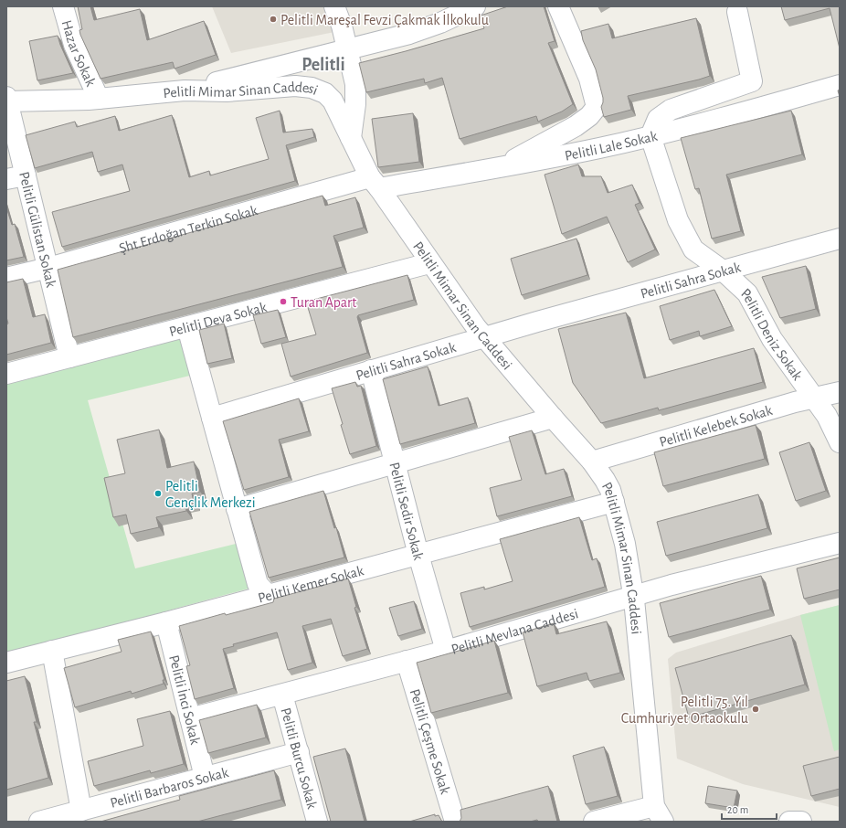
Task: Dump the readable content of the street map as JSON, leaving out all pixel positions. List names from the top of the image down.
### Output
{
  "streets": {
    "street": [
      "Hazar Sokak",
      "Pelitli Mimar Sinan Caddesi",
      "Pelitli Lale Sokak",
      "Şht.Erdoğan Terkin Sokak",
      "Pelitli Gülistan Sokak",
      "Pelitli Sahra Sokak",
      "Pelitli Deva Sokak",
      "Pelitli Deniz Sokak",
      "Pelitli Kelebek Sokak",
      "Pelitli Sedir Sokak",
      "Pelitli Kemer Sokak",
      "Pelitli Mevlana Caddesi",
      "Pelitli İnci Sokak",
      "Pelitli Çeşme Sokak",
      "Pelitli Burcu Sokak",
      "Pelitli Barbaros Sokak"
    ]
  },
  "crossings": [
    ["Hazar Sokak", "Pelitli Mimar Sinan Caddesi"],
    ["Pelitli Mimar Sinan Caddesi", "Pelitli Lale Sokak"],
    ["Pelitli Mimar Sinan Caddesi", "Şht.Erdoğan Terkin Sokak"],
    ["Pelitli Mimar Sinan Caddesi", "Pelitli Gülistan Sokak"],
    ["Pelitli Mimar Sinan Caddesi", "Pelitli Sahra Sokak"],
    ["Pelitli Mimar Sinan Caddesi", "Pelitli Deva Sokak"],
    ["Pelitli Mimar Sinan Caddesi", "Pelitli Kelebek Sokak"],
    ["Pelitli Mimar Sinan Caddesi", "Pelitli Kemer Sokak"],
    ["Pelitli Mimar Sinan Caddesi", "Pelitli Mevlana Caddesi"],
    ["Pelitli Lale Sokak", "Şht.Erdoğan Terkin Sokak"],
    ["Pelitli Lale Sokak", "Pelitli Deniz Sokak"],
    ["Şht.Erdoğan Terkin Sokak", "Pelitli Gülistan Sokak"],
    ["Pelitli Gülistan Sokak", "Pelitli Deva Sokak"],
    ["Pelitli Sahra Sokak", "Pelitli Deniz Sokak"],
    ["Pelitli Sahra Sokak", "Pelitli Sedir Sokak"],
    ["Pelitli Deniz Sokak", "Pelitli Kelebek Sokak"],
    ["Pelitli Sedir Sokak", "Pelitli Kemer Sokak"],
    ["Pelitli Sedir Sokak", "Pelitli Mevlana Caddesi"],
    ["Pelitli Kemer Sokak", "Pelitli İnci Sokak"],
    ["Pelitli Mevlana Caddesi", "Pelitli İnci Sokak"],
    ["Pelitli Mevlana Caddesi", "Pelitli Çeşme Sokak"],
    ["Pelitli Mevlana Caddesi", "Pelitli Burcu Sokak"],
    ["Pelitli İnci Sokak", "Pelitli Barbaros Sokak"],
    ["Pelitli Burcu Sokak", "Pelitli Barbaros Sokak"]
  ],
  "districts": ["Pelitli"],
  "places": [
    "Pelitli Mareşal Fevzi Çakmak İlkokulu",
    "Turan Apart",
    "Pelitli Gençlik Merkezi",
    "Pelitli 75. Yıl Cumhuriyet Ortaokulu"
  ],
  "scale_bar": "20 m"
}
